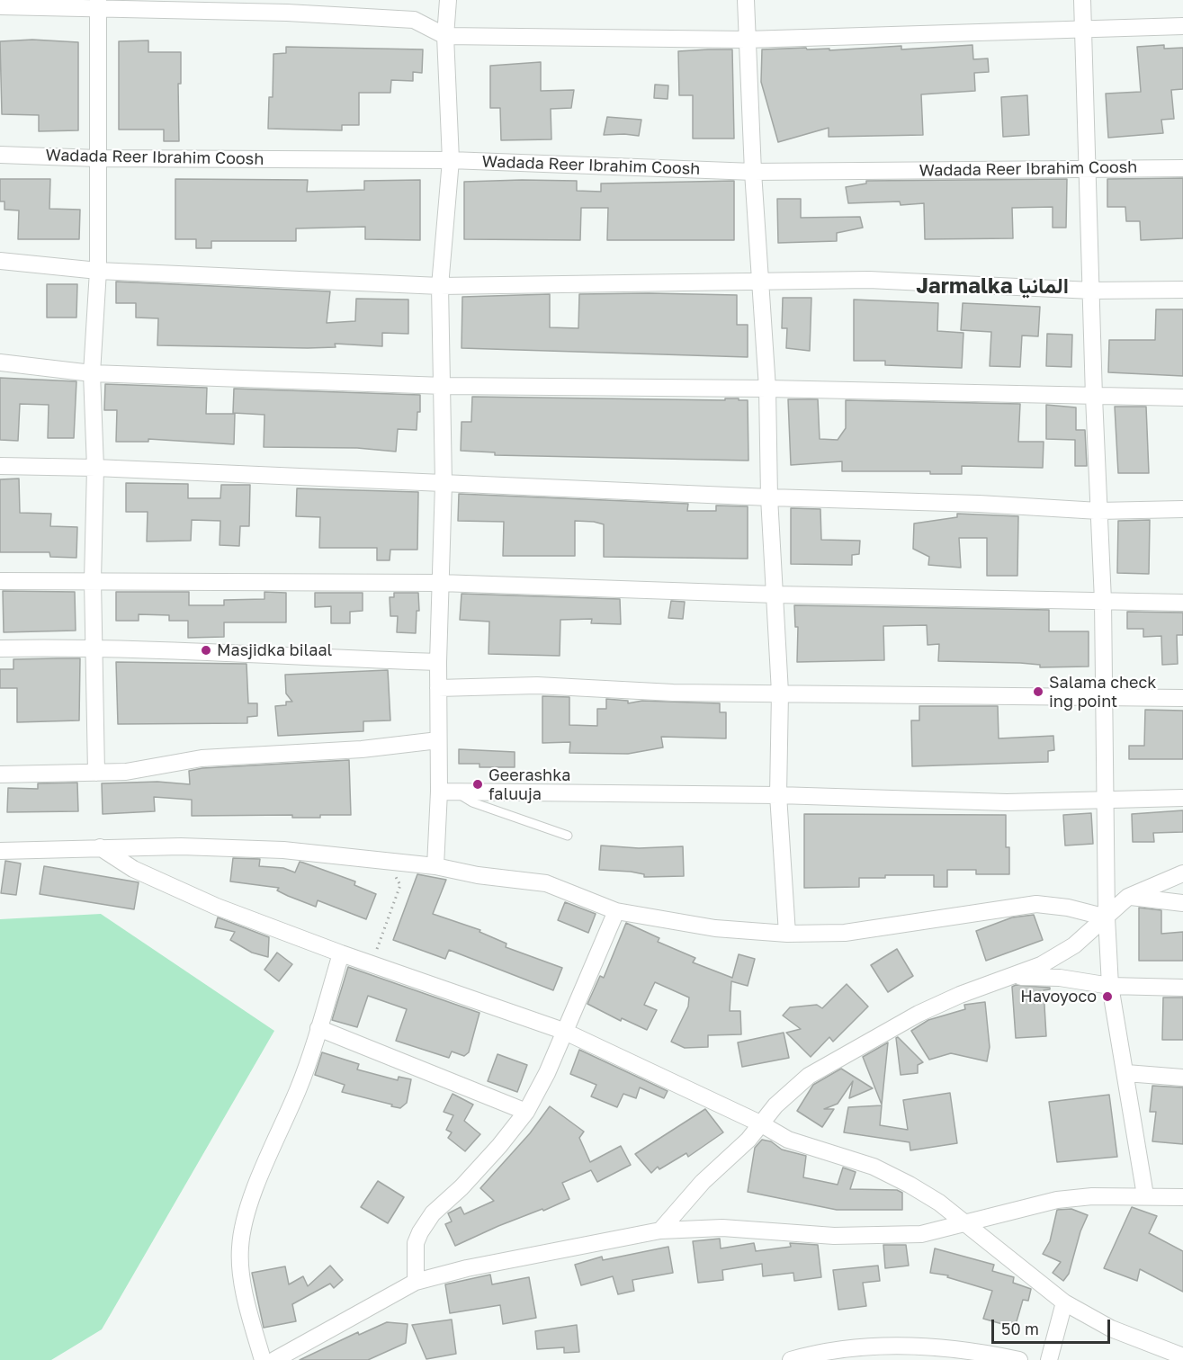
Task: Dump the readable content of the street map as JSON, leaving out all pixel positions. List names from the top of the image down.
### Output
{
  "streets": {
    "street": ["Wadada Reer Ibrahim Coosh"]
  },
  "districts": ["Jarmalka المانيا"],
  "places": [
    "Masjidka bilaal",
    "Salama check ing point",
    "Geerashka faluuja",
    "Havoyoco"
  ],
  "scale_bar": "50 m"
}
